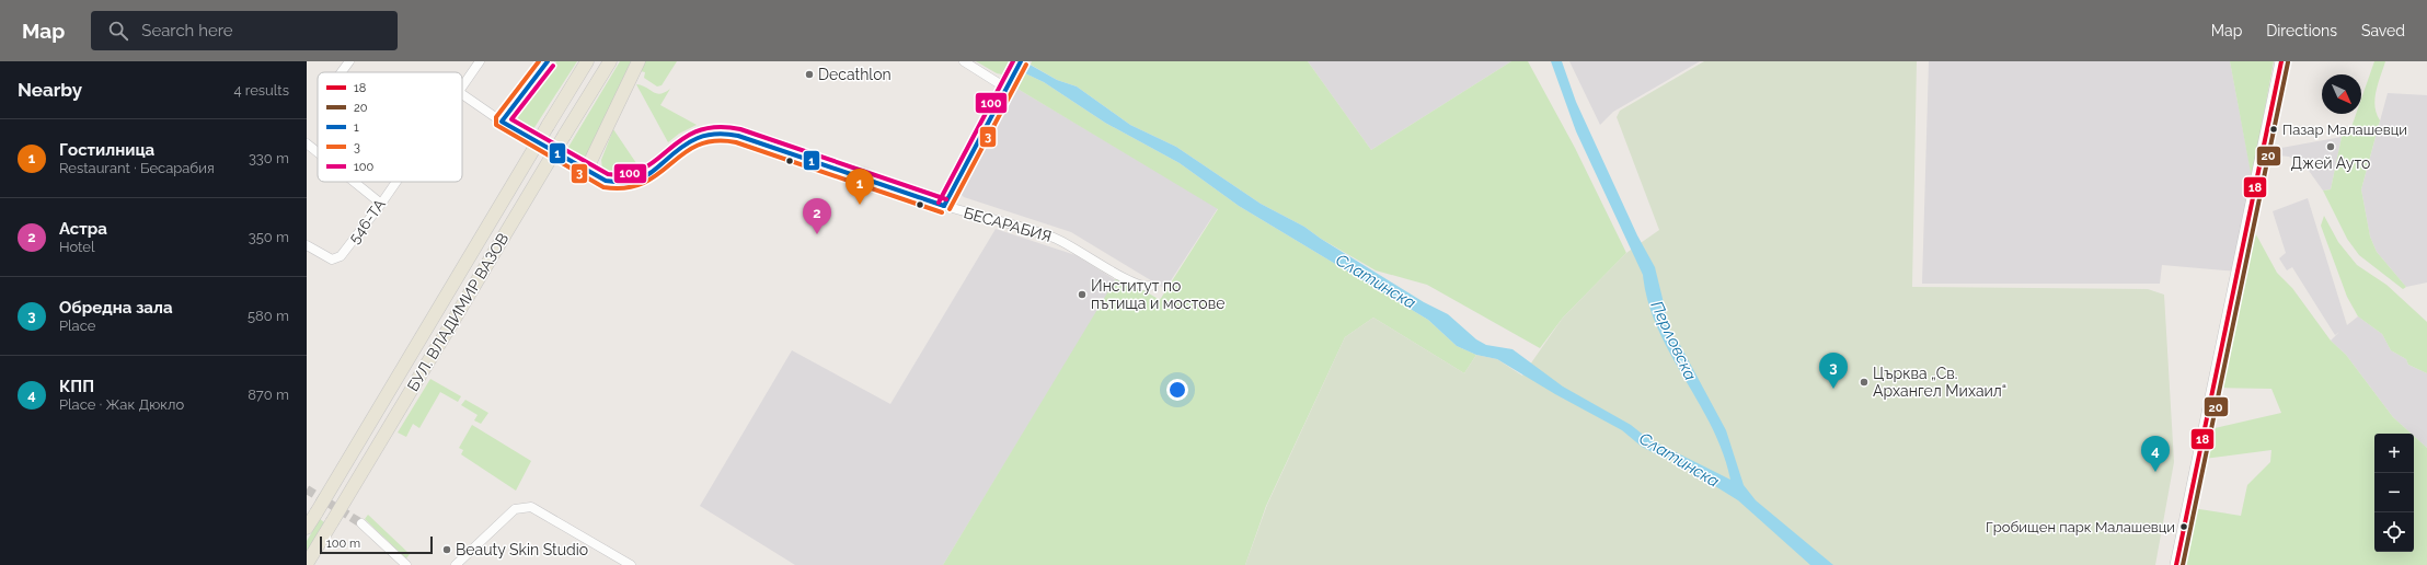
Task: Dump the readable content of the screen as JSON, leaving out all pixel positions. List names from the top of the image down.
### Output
{
  "streets": {
    "main road": ["БУЛ. ВЛАДИМИР ВАЗОВ"],
    "street": ["546-ТА", "БЕСАРАБИЯ"]
  },
  "water": ["Слатинска", "Перловска"],
  "places": [
    "Decathlon",
    "Пазар Малашевци",
    "Джей Ауто",
    "Институт по пътища и мостове",
    "Църква „Св. Архангел Михаил“",
    "Гробищен парк Малашевци",
    "Beauty Skin Studio"
  ],
  "lines": [
    "transit line 18",
    "transit line 1",
    "transit line 3",
    "transit line 100",
    "transit line 20"
  ],
  "legend": [
    "18",
    "20",
    "1",
    "3",
    "100"
  ],
  "scale_bar": "100 m",
  "north": "bottom right",
  "page": {
    "header": "Map",
    "search": "Search here",
    "nav": ["Map", "Directions", "Saved"],
    "heading": ["Nearby", "4 results"],
    "list": [
      {
        "mark": "1",
        "name": "Гостилница",
        "note": "Restaurant · Бесарабия",
        "value": "330 m"
      },
      {
        "mark": "2",
        "name": "Астра",
        "note": "Hotel",
        "value": "350 m"
      },
      {
        "mark": "3",
        "name": "Обредна зала",
        "note": "Place",
        "value": "580 m"
      },
      {
        "mark": "4",
        "name": "КПП",
        "note": "Place · Жак Дюкло",
        "value": "870 m"
      }
    ],
    "pins": [
      "1",
      "2",
      "3",
      "4"
    ],
    "map_buttons": ["+", "−"],
    "scale": "100 m"
  }
}
